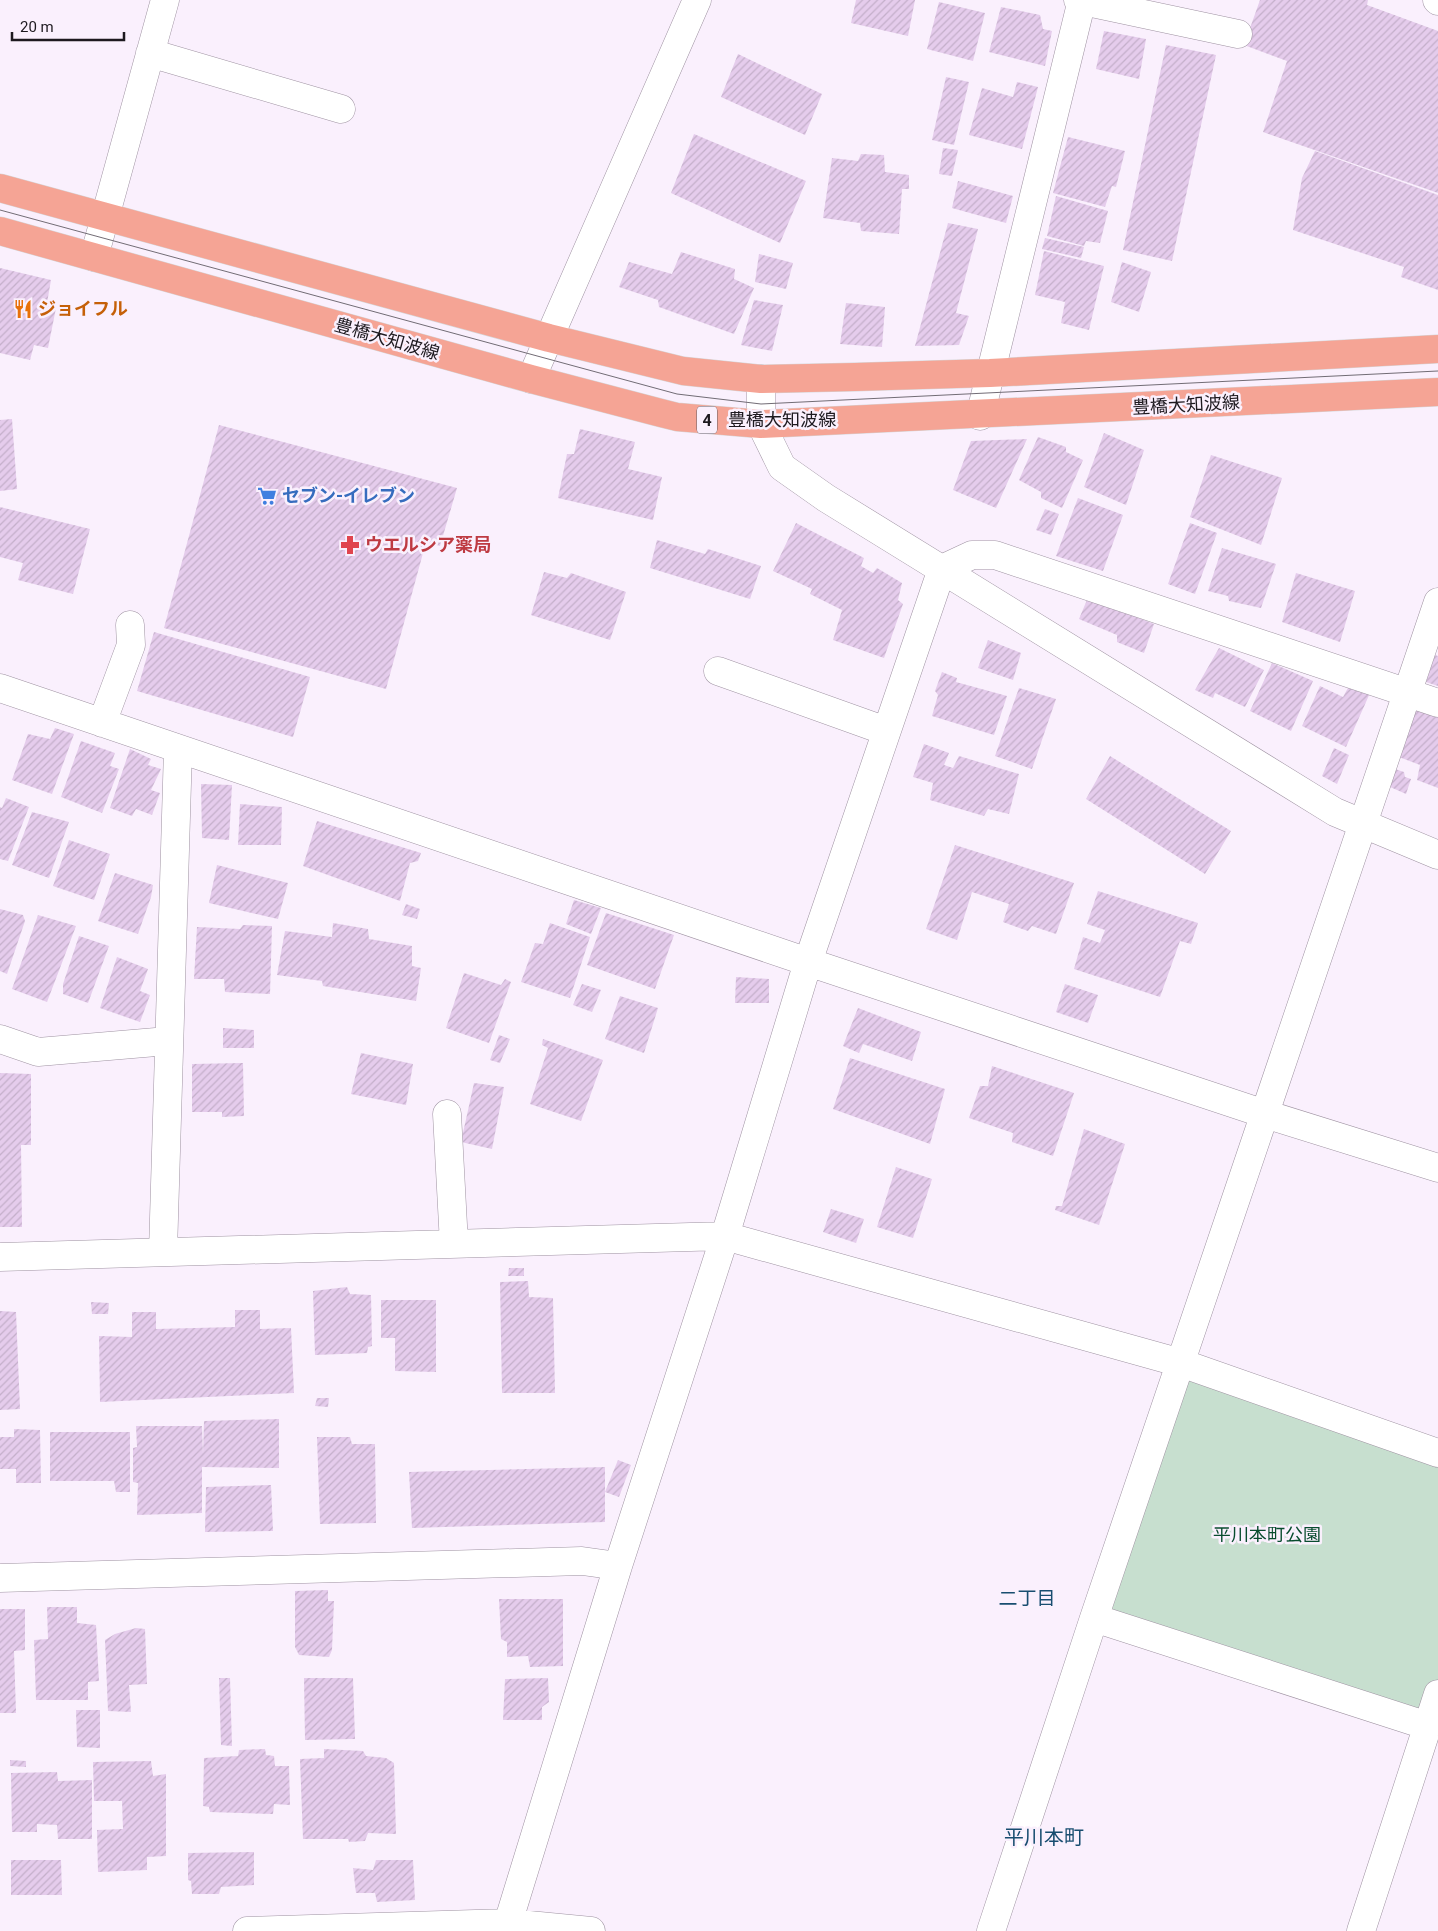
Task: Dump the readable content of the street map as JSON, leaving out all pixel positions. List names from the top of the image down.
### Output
{
  "streets": {
    "main road": ["豊橋大知波線", "4"]
  },
  "districts": ["二丁目", "平川本町"],
  "parks": ["平川本町公園"],
  "places": {
    "restaurant": ["ジョイフル"],
    "supermarket": ["セブン-イレブン"],
    "pharmacy": ["ウエルシア薬局"]
  },
  "scale_bar": "20 m"
}
